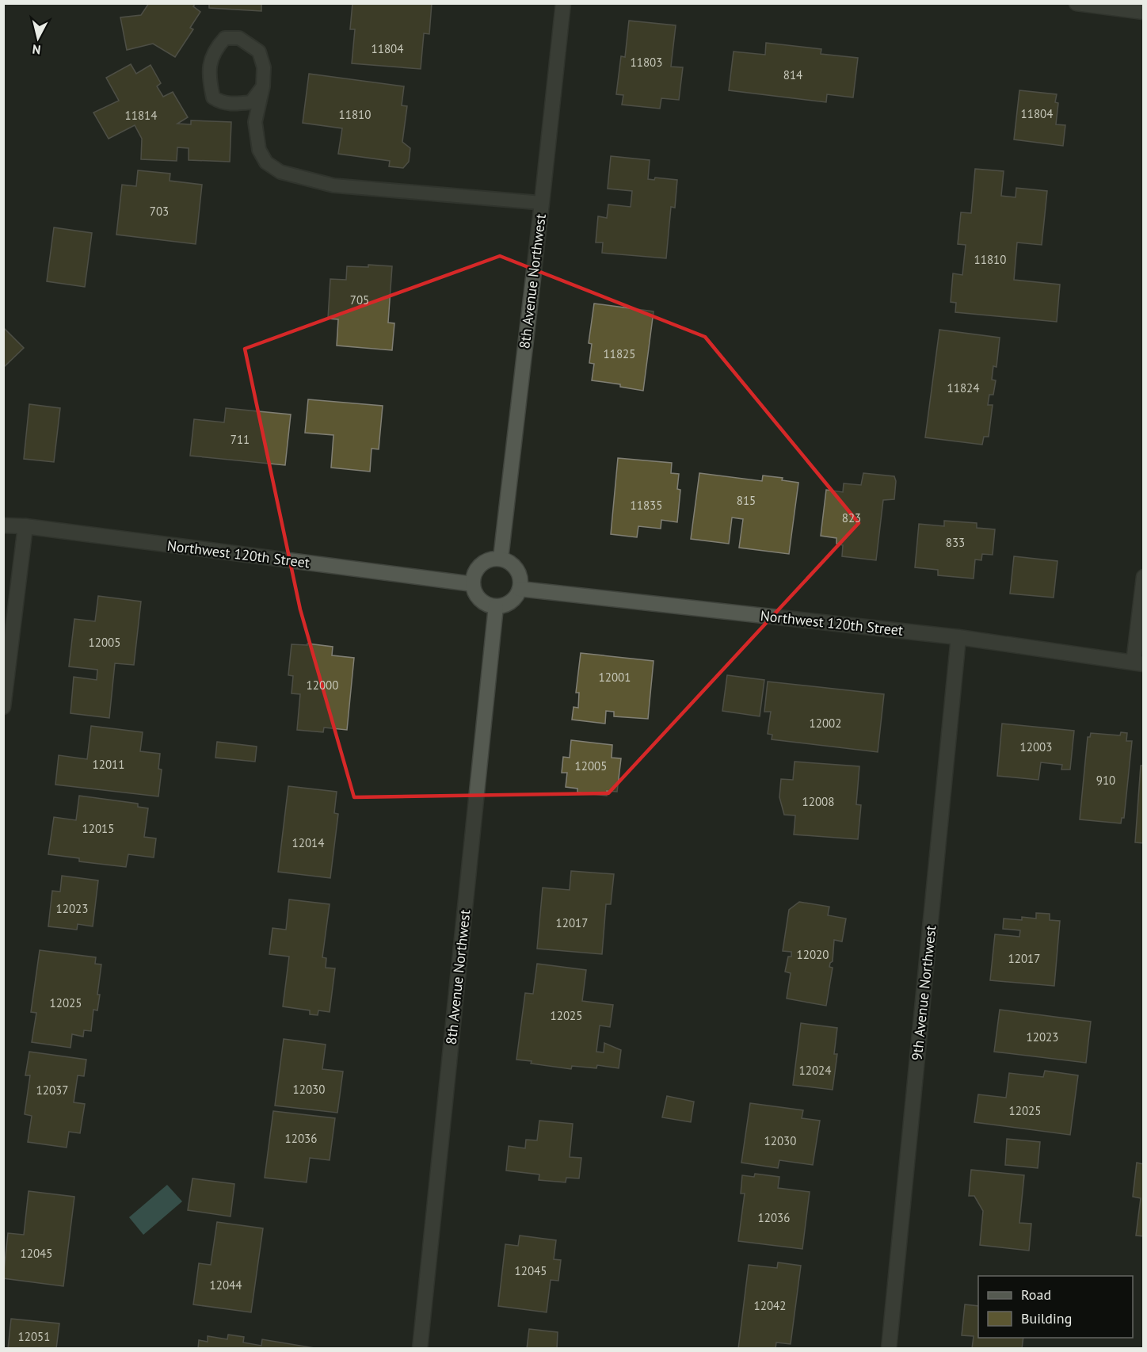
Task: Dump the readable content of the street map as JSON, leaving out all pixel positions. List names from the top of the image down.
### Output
{
  "streets": {
    "street": ["8th Avenue Northwest", "Northwest 120th Street", "9th Avenue Northwest"]
  },
  "crossings": [
    ["8th Avenue Northwest", "Northwest 120th Street"],
    ["Northwest 120th Street", "9th Avenue Northwest"]
  ],
  "house_numbers": [
    "11804",
    "11803",
    "814",
    "11804",
    "11810",
    "11814",
    "703",
    "11810",
    "705",
    "11825",
    "11824",
    "711",
    "815",
    "11835",
    "823",
    "833",
    "12005",
    "12001",
    "12000",
    "12002",
    "12003",
    "12011",
    "12005",
    "910",
    "12008",
    "12015",
    "12014",
    "12023",
    "12017",
    "12020",
    "12017",
    "12025",
    "12025",
    "12023",
    "12024",
    "12030",
    "12037",
    "12025",
    "12036",
    "12030",
    "12036",
    "12045",
    "12045",
    "12044",
    "12042",
    "12051"
  ],
  "legend": ["Road", "Building"],
  "north": "bottom"
}
